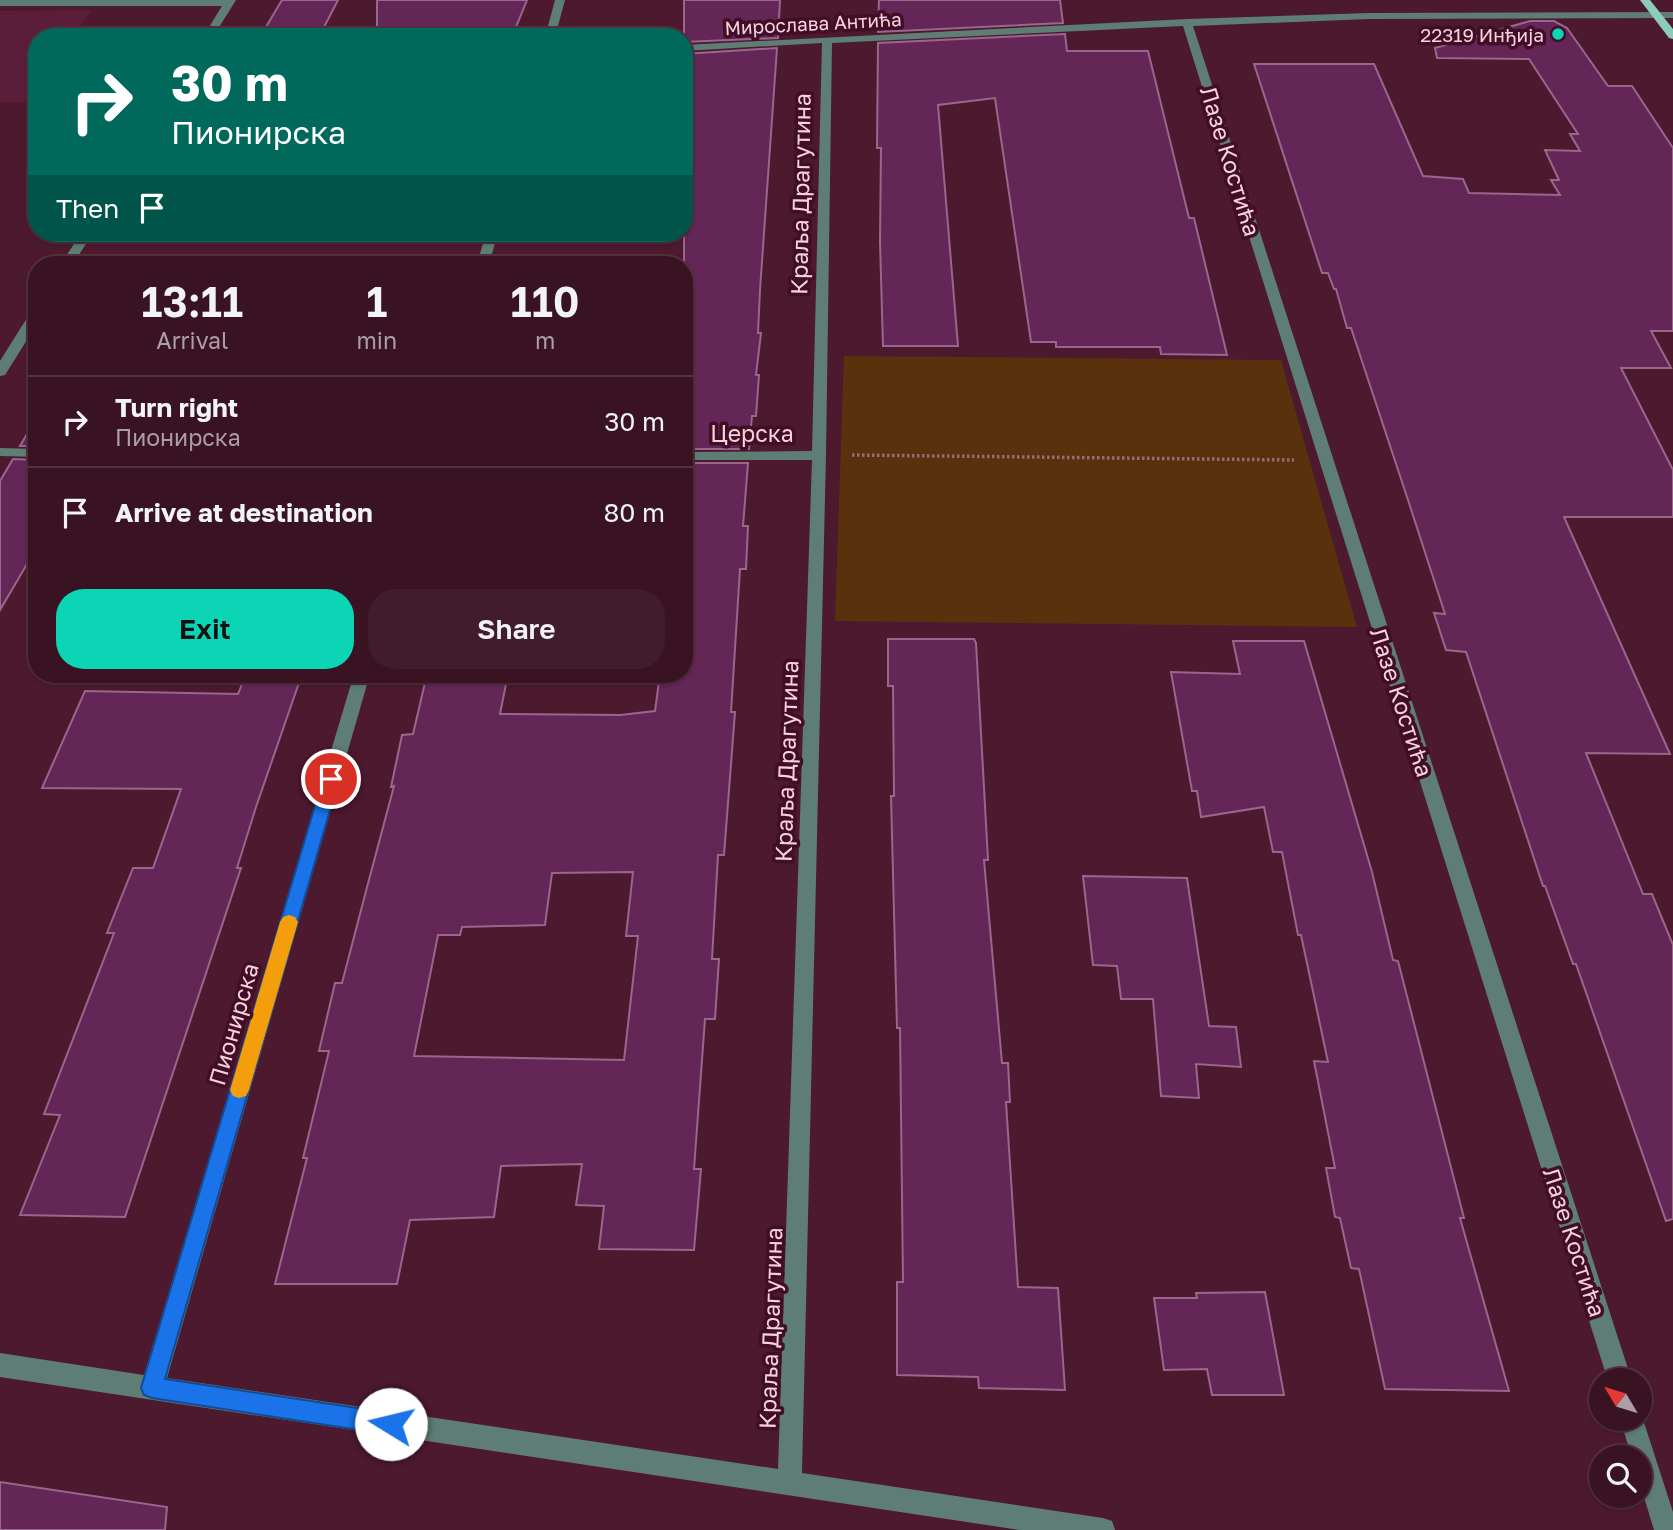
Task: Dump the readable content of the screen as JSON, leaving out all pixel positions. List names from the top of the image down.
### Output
{
  "streets": {
    "street": [
      "Мирослава Антића",
      "Лазе Костића",
      "Краља Драгутина",
      "Церска",
      "Пионирска"
    ]
  },
  "crossings": [
    ["Мирослава Антића", "Лазе Костића"],
    ["Мирослава Антића", "Краља Драгутина"],
    ["Краља Драгутина", "Церска"]
  ],
  "places": ["22319 Инђија"],
  "north": "top left",
  "page": {
    "turn": ["30 m", "Пионирска"],
    "then": "Then",
    "eta": [
      "13:11",
      "Arrival",
      "1",
      "min",
      "110",
      "m"
    ],
    "list": [
      {
        "name": "Turn right",
        "note": "Пионирска",
        "value": "30 m"
      },
      {
        "name": "Arrive at destination",
        "value": "80 m"
      }
    ],
    "buttons": ["Exit", "Share"]
  }
}
